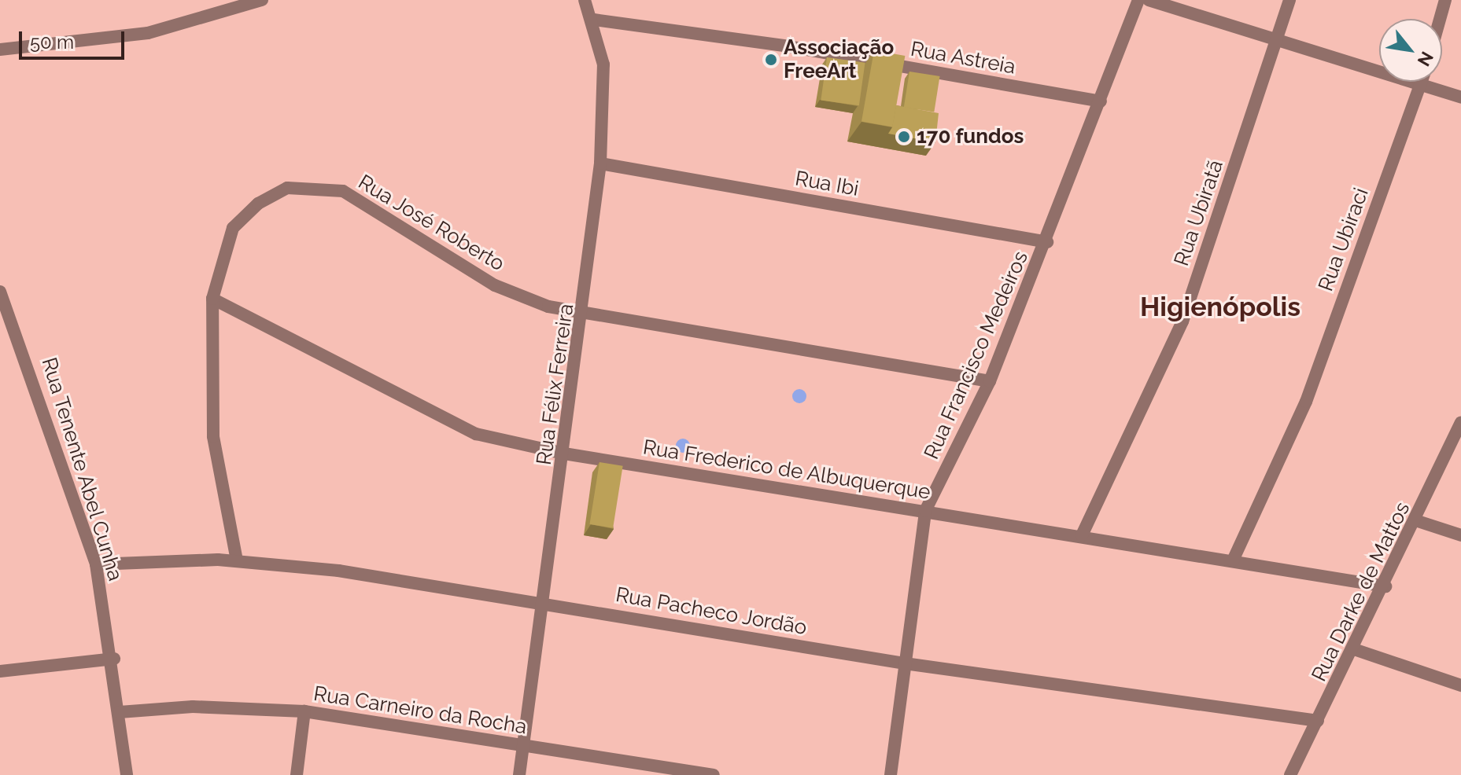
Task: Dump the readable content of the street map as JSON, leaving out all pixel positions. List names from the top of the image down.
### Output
{
  "streets": {
    "street": [
      "Rua Astreia",
      "Rua Ibi",
      "Rua Ubiratã",
      "Rua José Roberto",
      "Rua Ubiraci",
      "Rua Francisco Medeiros",
      "Rua Félix Ferreira",
      "Rua Tenente Abel Cunha",
      "Rua Frederico de Albuquerque",
      "Rua Darke de Mattos",
      "Rua Pacheco Jordão",
      "Rua Carneiro da Rocha"
    ]
  },
  "crossings": [
    ["Rua Astreia", "Rua Francisco Medeiros"],
    ["Rua Astreia", "Rua Félix Ferreira"],
    ["Rua Ibi", "Rua Francisco Medeiros"],
    ["Rua Ibi", "Rua Félix Ferreira"],
    ["Rua Ubiratã", "Rua Frederico de Albuquerque"],
    ["Rua José Roberto", "Rua Francisco Medeiros"],
    ["Rua José Roberto", "Rua Félix Ferreira"],
    ["Rua José Roberto", "Rua Frederico de Albuquerque"],
    ["Rua José Roberto", "Rua Pacheco Jordão"],
    ["Rua Ubiraci", "Rua Frederico de Albuquerque"],
    ["Rua Francisco Medeiros", "Rua Frederico de Albuquerque"],
    ["Rua Francisco Medeiros", "Rua Pacheco Jordão"],
    ["Rua Félix Ferreira", "Rua Frederico de Albuquerque"],
    ["Rua Félix Ferreira", "Rua Pacheco Jordão"],
    ["Rua Félix Ferreira", "Rua Carneiro da Rocha"],
    ["Rua Tenente Abel Cunha", "Rua Pacheco Jordão"],
    ["Rua Tenente Abel Cunha", "Rua Carneiro da Rocha"],
    ["Rua Frederico de Albuquerque", "Rua Darke de Mattos"],
    ["Rua Darke de Mattos", "Rua Pacheco Jordão"]
  ],
  "districts": ["Higienópolis"],
  "places": ["Associação FreeArt", "170 fundos"],
  "scale_bar": "50 m",
  "north": "bottom right"
}
